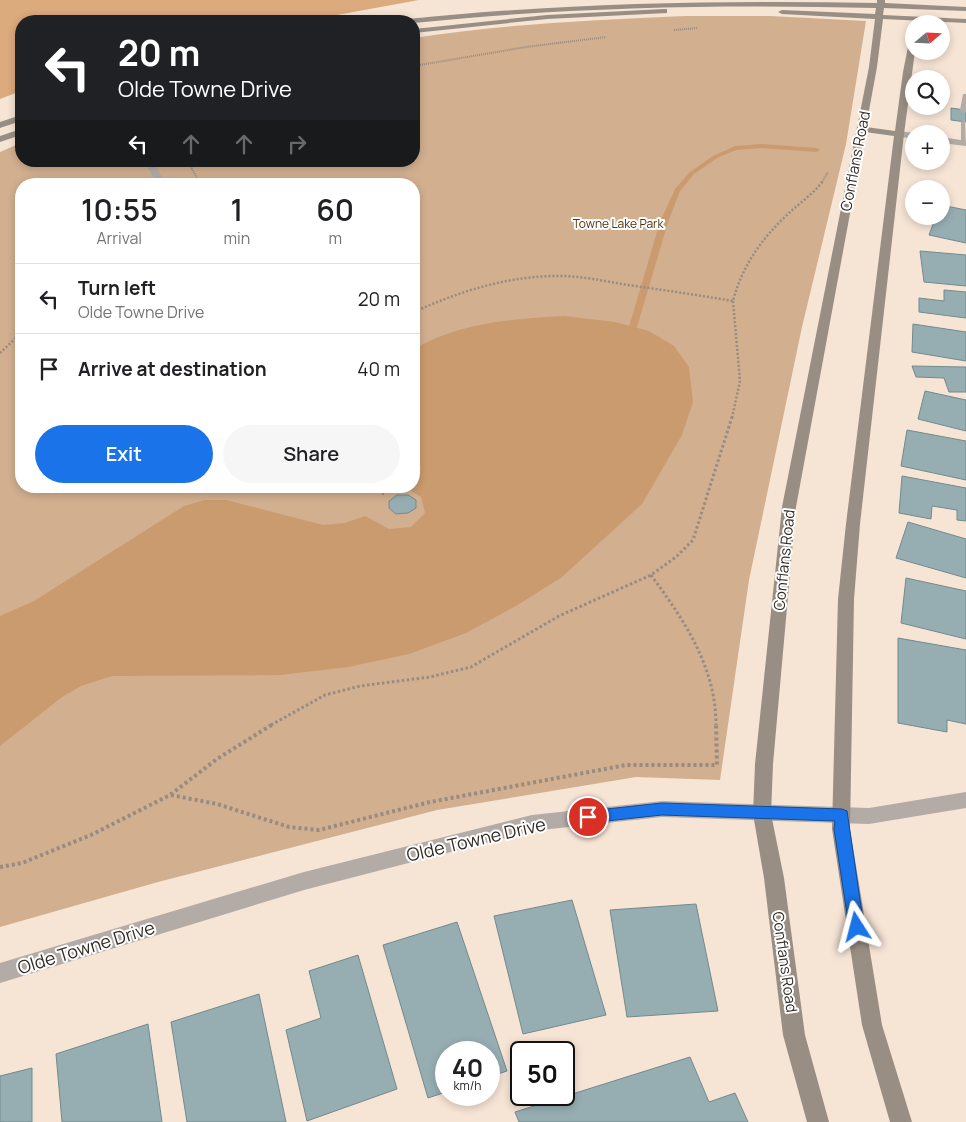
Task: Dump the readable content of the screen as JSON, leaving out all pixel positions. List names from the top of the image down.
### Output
{
  "streets": {
    "main road": ["Conflans Road"],
    "street": ["Olde Towne Drive"]
  },
  "crossings": [
    ["Conflans Road", "Olde Towne Drive"]
  ],
  "parks": ["Towne Lake Park"],
  "north": "right",
  "page": {
    "map_buttons": ["+", "−"],
    "turn": ["20 m", "Olde Towne Drive"],
    "eta": [
      "10:55",
      "Arrival",
      "1",
      "min",
      "60",
      "m"
    ],
    "list": [
      {
        "name": "Turn left",
        "note": "Olde Towne Drive",
        "value": "20 m"
      },
      {
        "name": "Arrive at destination",
        "value": "40 m"
      }
    ],
    "buttons": ["Exit", "Share"],
    "speed": "40 km/h",
    "limit": "50"
  }
}
